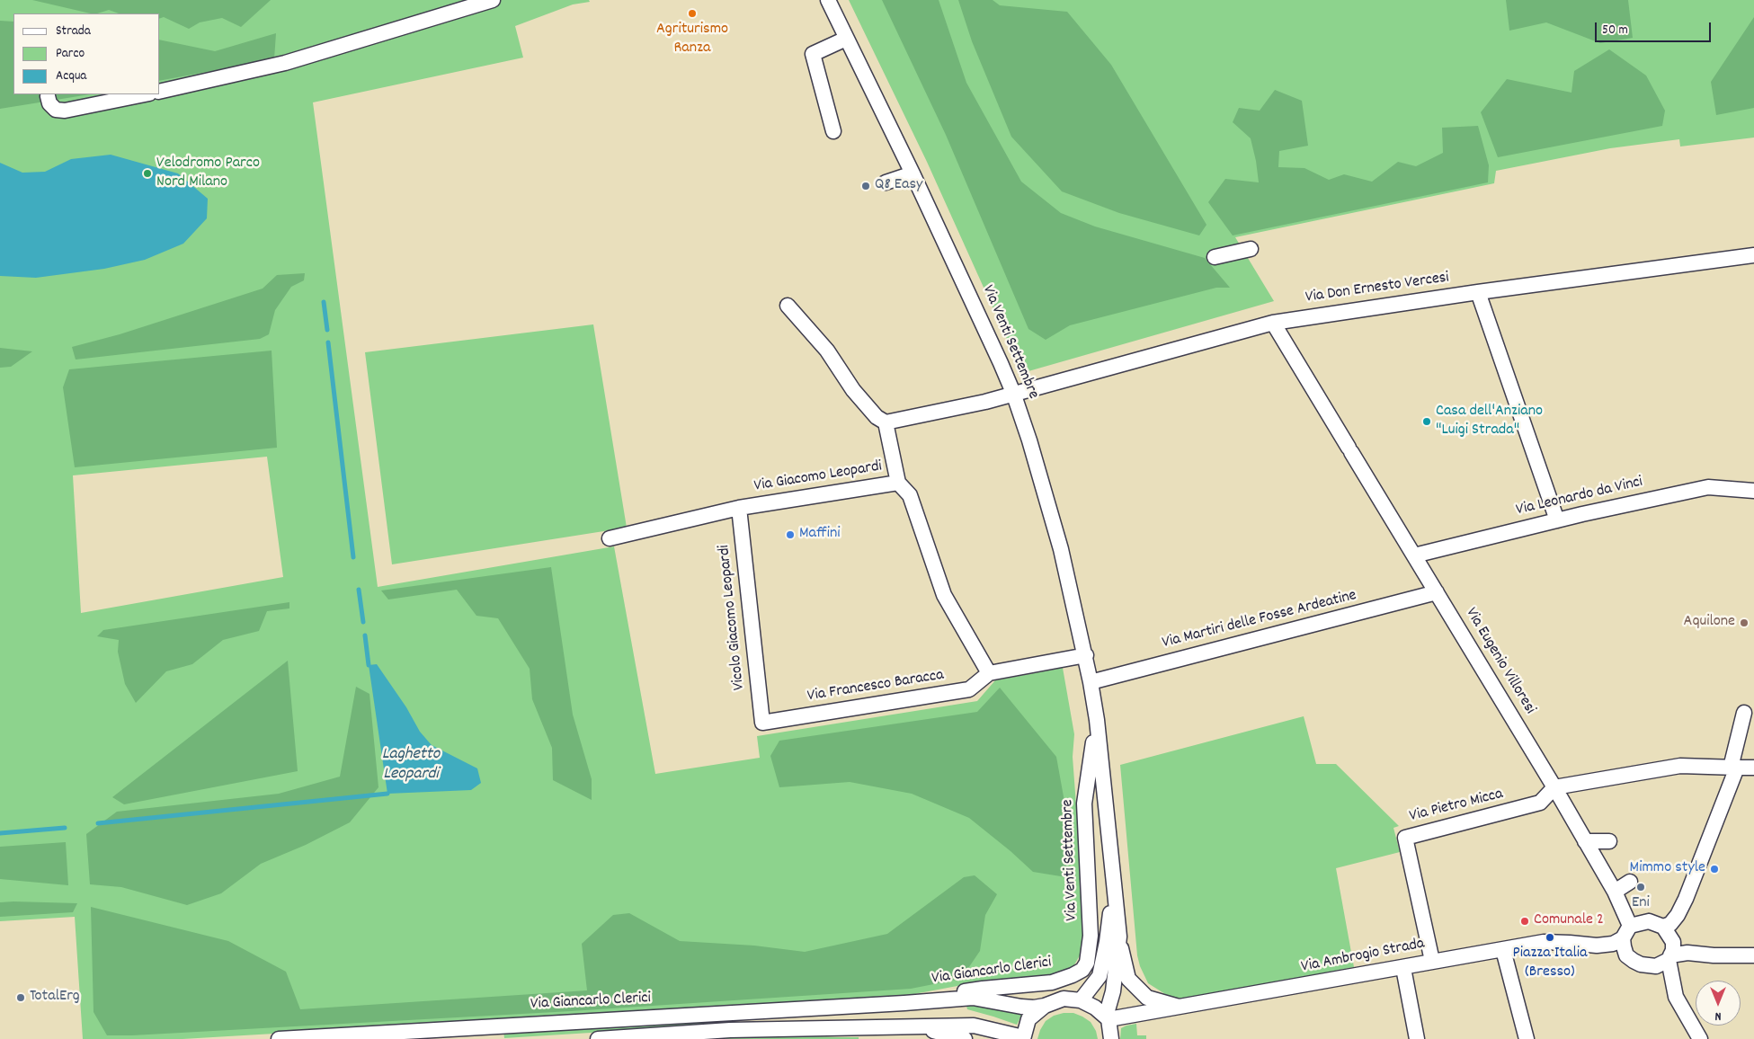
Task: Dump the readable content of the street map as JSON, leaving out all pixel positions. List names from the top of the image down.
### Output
{
  "streets": {
    "street": [
      "Via Don Ernesto Vercesi",
      "Via Venti Settembre",
      "Via Giacomo Leopardi",
      "Via Leonardo da Vinci",
      "Vicolo Giacomo Leopardi",
      "Via Martiri delle Fosse Ardeatine",
      "Via Eugenio Villoresi",
      "Via Francesco Baracca",
      "Via Pietro Micca",
      "Via Ambrogio Strada",
      "Via Giancarlo Clerici"
    ]
  },
  "crossings": [
    ["Via Don Ernesto Vercesi", "Via Venti Settembre"],
    ["Via Don Ernesto Vercesi", "Via Eugenio Villoresi"],
    ["Via Venti Settembre", "Via Martiri delle Fosse Ardeatine"],
    ["Via Venti Settembre", "Via Francesco Baracca"],
    ["Via Venti Settembre", "Via Ambrogio Strada"],
    ["Via Venti Settembre", "Via Giancarlo Clerici"],
    ["Via Giacomo Leopardi", "Vicolo Giacomo Leopardi"],
    ["Via Leonardo da Vinci", "Via Eugenio Villoresi"],
    ["Vicolo Giacomo Leopardi", "Via Francesco Baracca"],
    ["Via Martiri delle Fosse Ardeatine", "Via Eugenio Villoresi"],
    ["Via Eugenio Villoresi", "Via Pietro Micca"],
    ["Via Eugenio Villoresi", "Via Ambrogio Strada"],
    ["Via Pietro Micca", "Via Ambrogio Strada"]
  ],
  "water": ["Laghetto Leopardi"],
  "places": [
    "Agriturismo Ranza",
    "Velodromo Parco Nord Milano",
    "Q8 Easy",
    "Casa dell'Anziano \"Luigi Strada\"",
    "Maffini",
    "Aquilone",
    "Mimmo style",
    "Eni",
    "Comunale 2",
    "Piazza Italia (Bresso)",
    "TotalErg"
  ],
  "legend": ["Strada", "Parco", "Acqua"],
  "scale_bar": "50 m",
  "north": "bottom"
}
